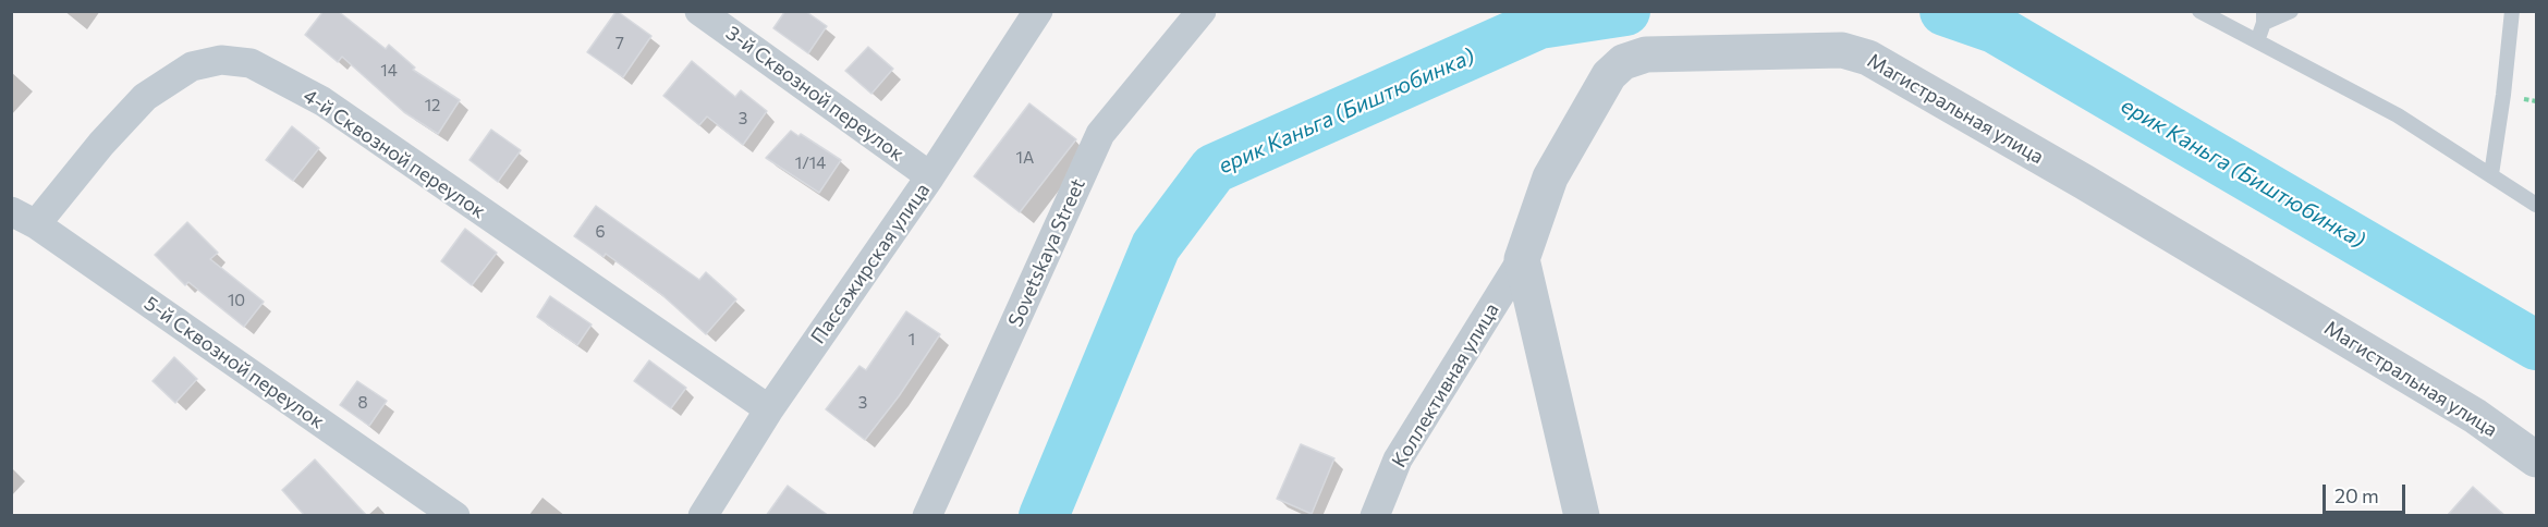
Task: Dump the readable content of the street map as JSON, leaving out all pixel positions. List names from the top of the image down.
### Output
{
  "streets": {
    "street": [
      "3-й Сквозной переулок",
      "Магистральная улица",
      "4-й Сквозной переулок",
      "Sovetskaya Street",
      "Пассажирская улица",
      "5-й Сквозной переулок",
      "Коллективная улица"
    ]
  },
  "crossings": [
    ["3-й Сквозной переулок", "Пассажирская улица"],
    ["Магистральная улица", "Коллективная улица"],
    ["4-й Сквозной переулок", "Пассажирская улица"],
    ["4-й Сквозной переулок", "5-й Сквозной переулок"]
  ],
  "water": ["ерик Каньга (Биштюбинка)"],
  "house_numbers": [
    "7",
    "14",
    "12",
    "3",
    "1А",
    "1/14",
    "6",
    "10",
    "1",
    "8",
    "3"
  ],
  "scale_bar": "20 m"
}
